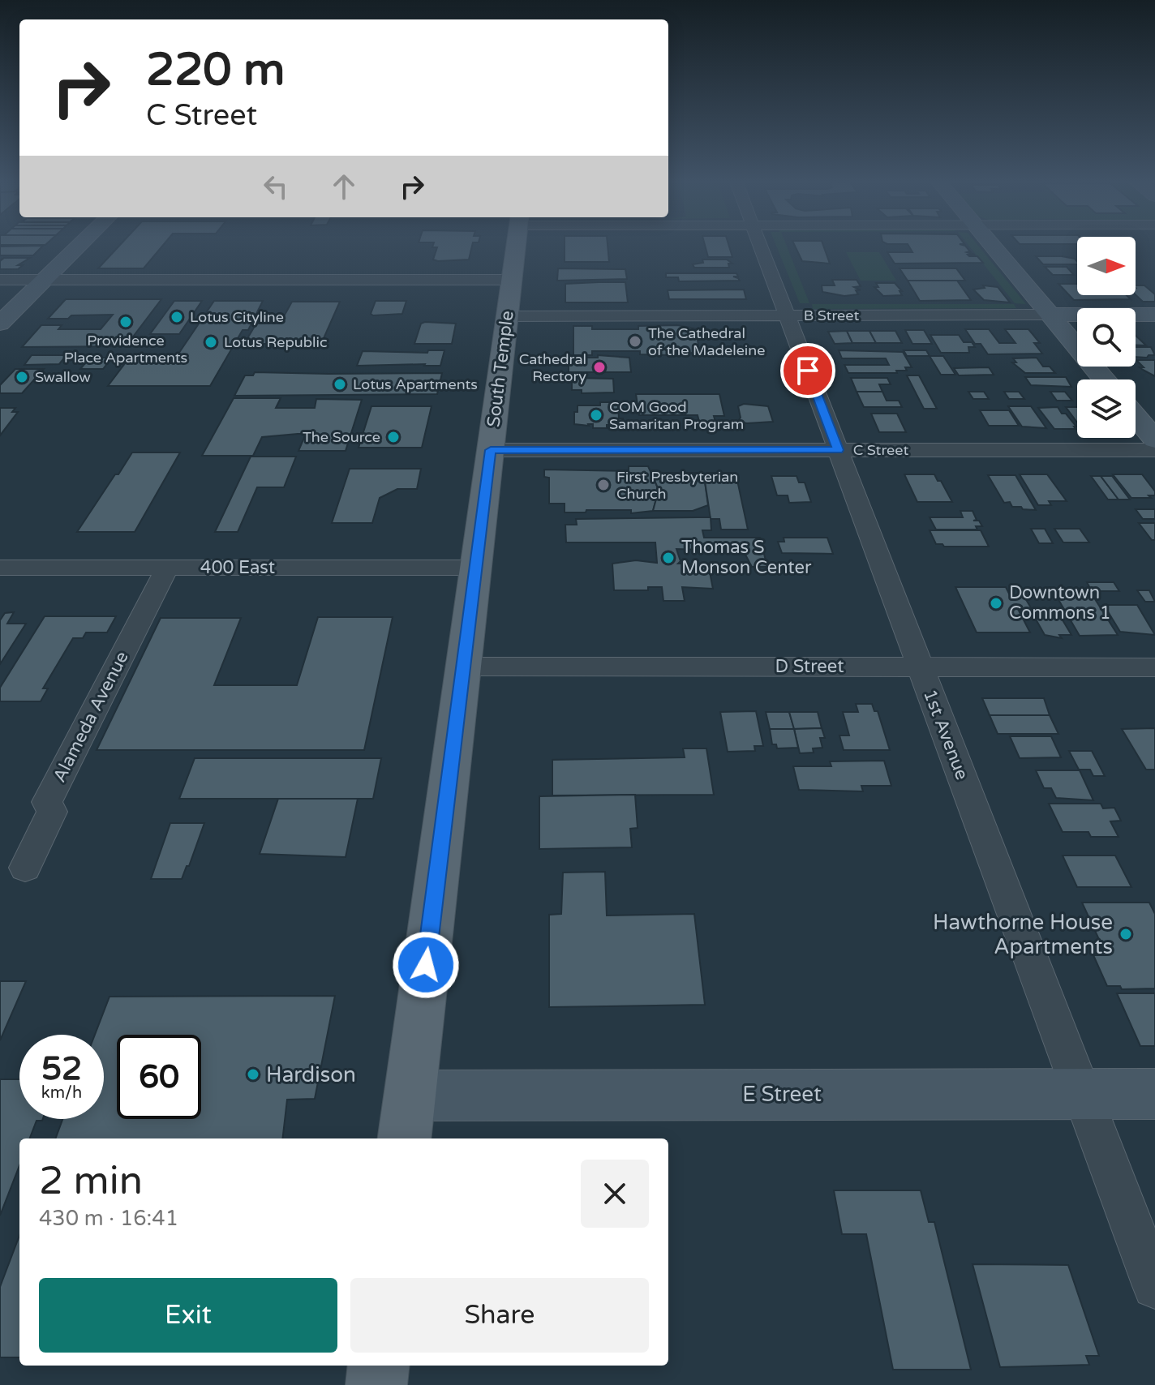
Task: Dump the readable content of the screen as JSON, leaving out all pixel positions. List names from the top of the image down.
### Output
{
  "streets": {
    "main road": ["South Temple"],
    "street": [
      "B Street",
      "C Street",
      "400 East",
      "D Street",
      "Alameda Avenue",
      "1st Avenue",
      "E Street"
    ]
  },
  "crossings": [
    ["B Street", "South Temple"],
    ["B Street", "1st Avenue"],
    ["South Temple", "C Street"],
    ["South Temple", "400 East"],
    ["South Temple", "D Street"],
    ["South Temple", "E Street"],
    ["C Street", "1st Avenue"],
    ["400 East", "Alameda Avenue"],
    ["D Street", "1st Avenue"],
    ["1st Avenue", "E Street"]
  ],
  "places": [
    "Lotus Cityline",
    "Providence Place Apartments",
    "The Cathedral of the Madeleine",
    "Lotus Republic",
    "Cathedral Rectory",
    "Swallow",
    "Lotus Apartments",
    "COM Good Samaritan Program",
    "The Source",
    "First Presbyterian Church",
    "Thomas S Monson Center",
    "Downtown Commons 1",
    "Hawthorne House Apartments",
    "Hardison"
  ],
  "north": "right",
  "page": {
    "turn": ["220 m", "C Street"],
    "speed": "52 km/h",
    "limit": "60",
    "heading": ["2 min", "430 m · 16:41"],
    "buttons": ["Exit", "Share"]
  }
}
